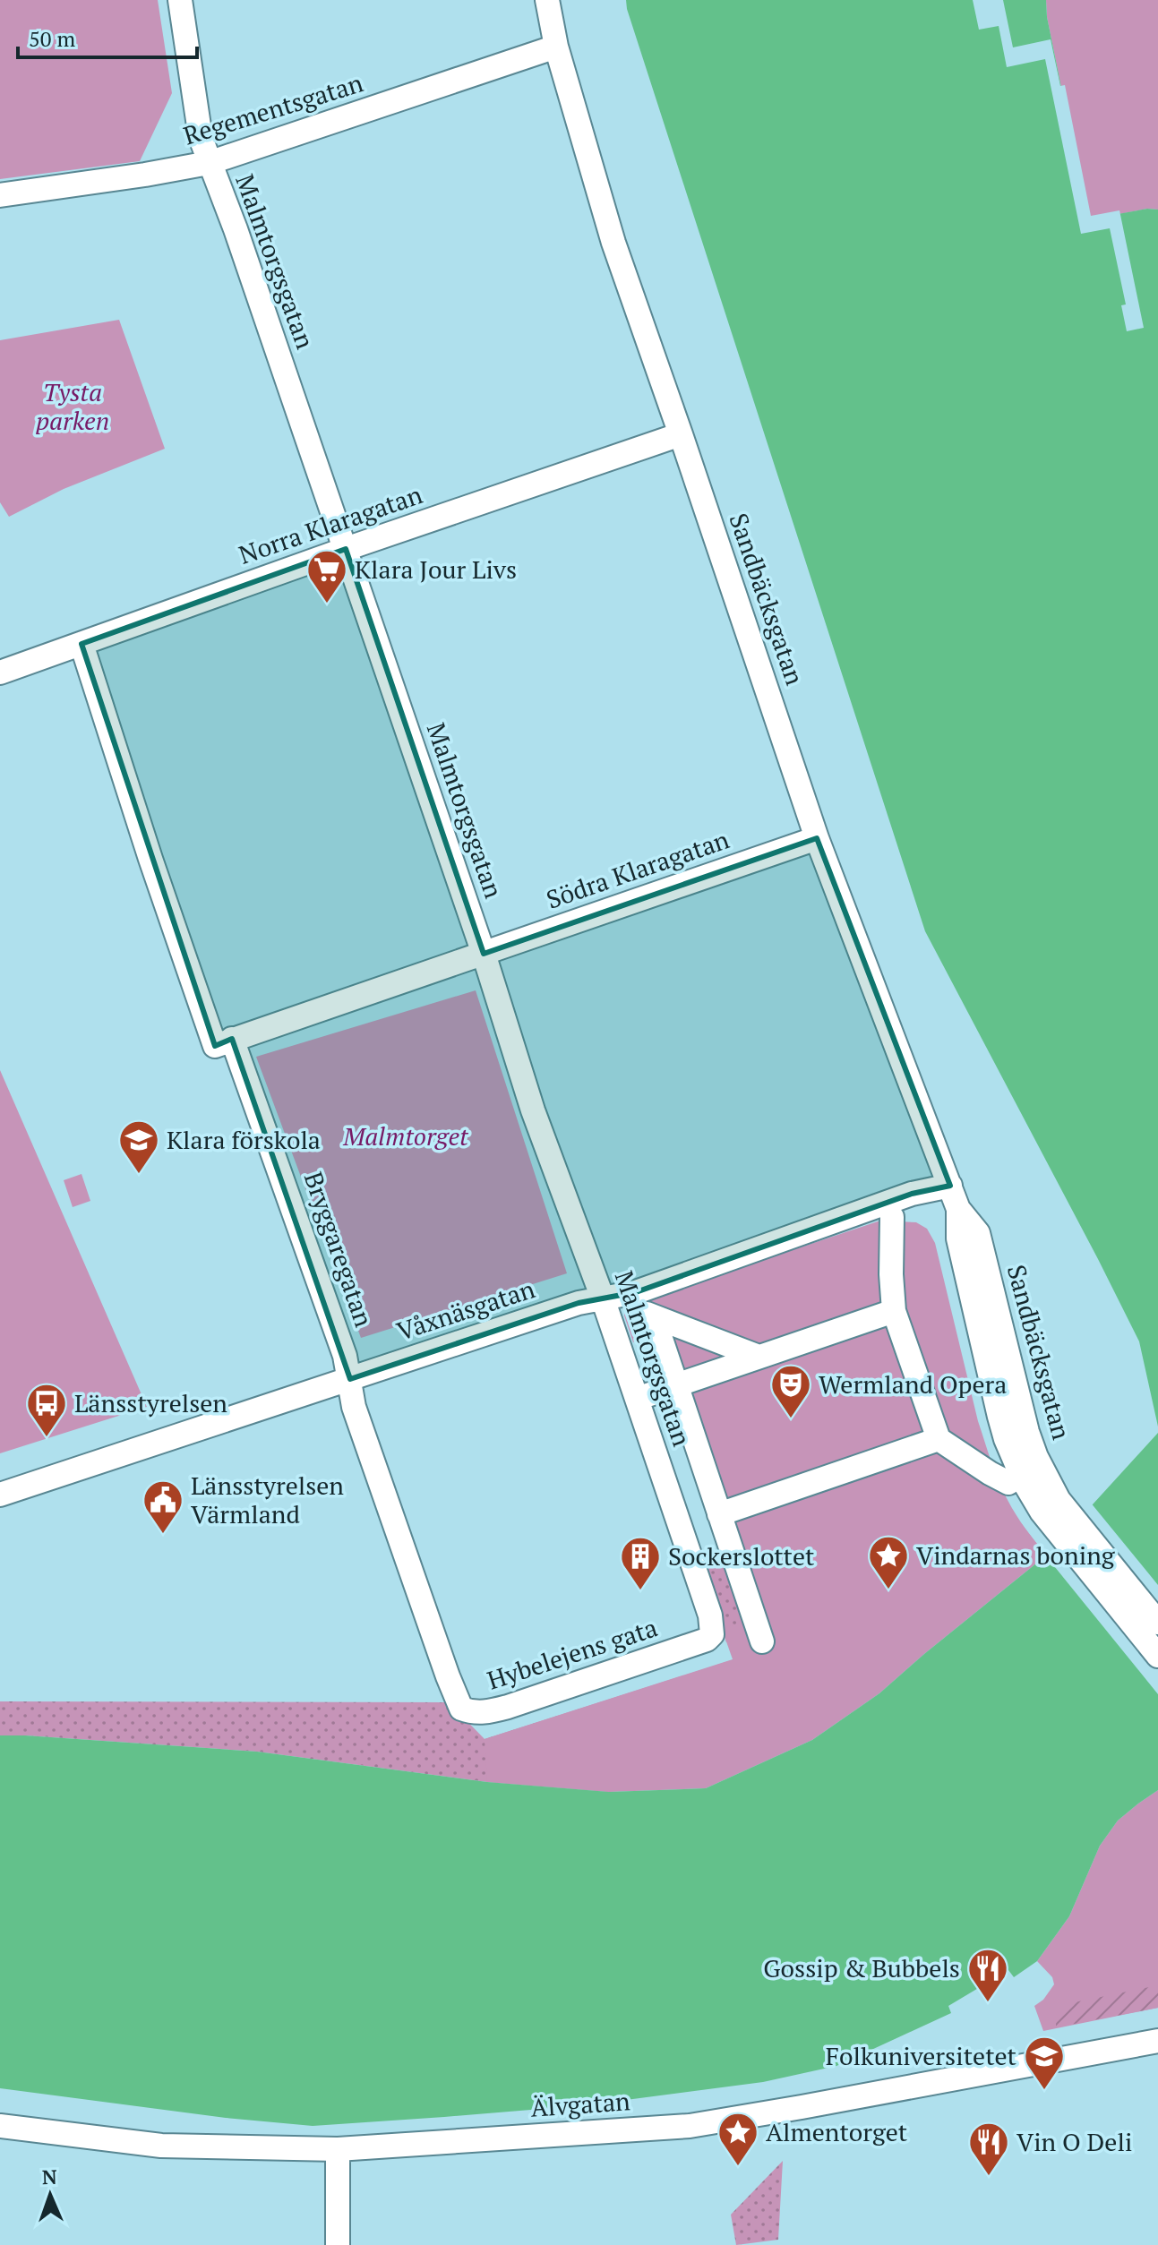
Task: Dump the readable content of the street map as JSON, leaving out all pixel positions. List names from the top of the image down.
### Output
{
  "streets": {
    "street": [
      "Regementsgatan",
      "Malmtorgsgatan",
      "Norra Klaragatan",
      "Sandbäcksgatan",
      "Södra Klaragatan",
      "Bryggaregatan",
      "Våxnäsgatan",
      "Hybelejens gata",
      "Älvgatan"
    ]
  },
  "crossings": [
    ["Regementsgatan", "Malmtorgsgatan"],
    ["Regementsgatan", "Sandbäcksgatan"],
    ["Malmtorgsgatan", "Norra Klaragatan"],
    ["Malmtorgsgatan", "Södra Klaragatan"],
    ["Malmtorgsgatan", "Våxnäsgatan"],
    ["Malmtorgsgatan", "Hybelejens gata"],
    ["Norra Klaragatan", "Sandbäcksgatan"],
    ["Sandbäcksgatan", "Södra Klaragatan"],
    ["Sandbäcksgatan", "Våxnäsgatan"],
    ["Södra Klaragatan", "Bryggaregatan"],
    ["Bryggaregatan", "Våxnäsgatan"],
    ["Bryggaregatan", "Hybelejens gata"]
  ],
  "parks": ["Tysta parken", "Malmtorget"],
  "places": {
    "supermarket": ["Klara Jour Livs"],
    "school or university": ["Klara förskola", "Folkuniversitetet"],
    "theatre": ["Wermland Opera"],
    "bus stop": ["Länsstyrelsen"],
    "public building": ["Länsstyrelsen Värmland"],
    "place": ["Vindarnas boning", "Almentorget"],
    "building": ["Sockerslottet"],
    "restaurant": ["Gossip & Bubbels", "Vin O Deli"]
  },
  "scale_bar": "50 m",
  "north": "top"
}
